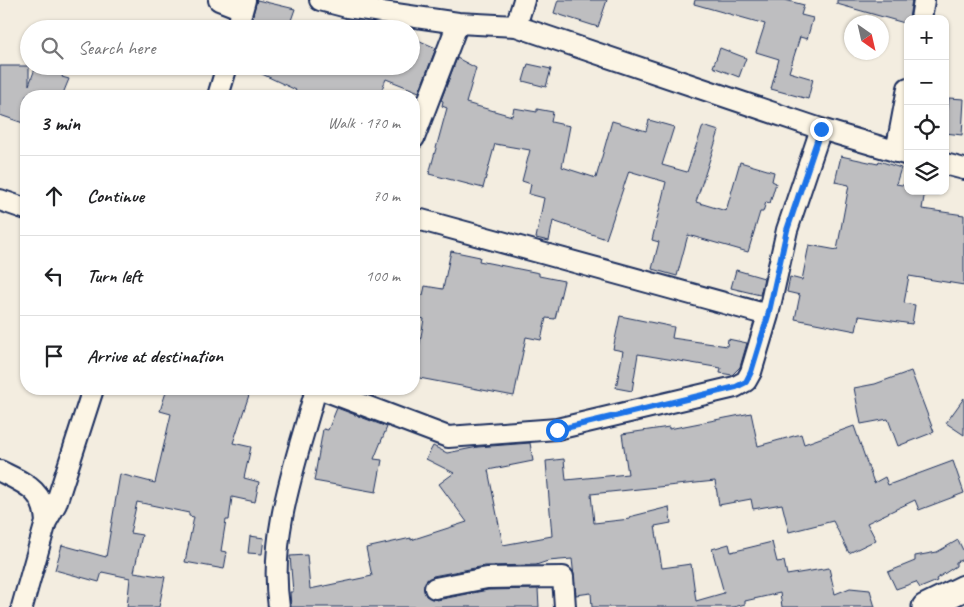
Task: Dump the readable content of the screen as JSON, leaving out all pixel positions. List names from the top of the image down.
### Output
{
  "north": "bottom right",
  "page": {
    "map_buttons": ["+", "−"],
    "search": "Search here",
    "heading": ["3 min", "Walk · 170 m"],
    "list": [
      ["Continue", "70 m"],
      ["Turn left", "100 m"],
      "Arrive at destination"
    ]
  }
}
